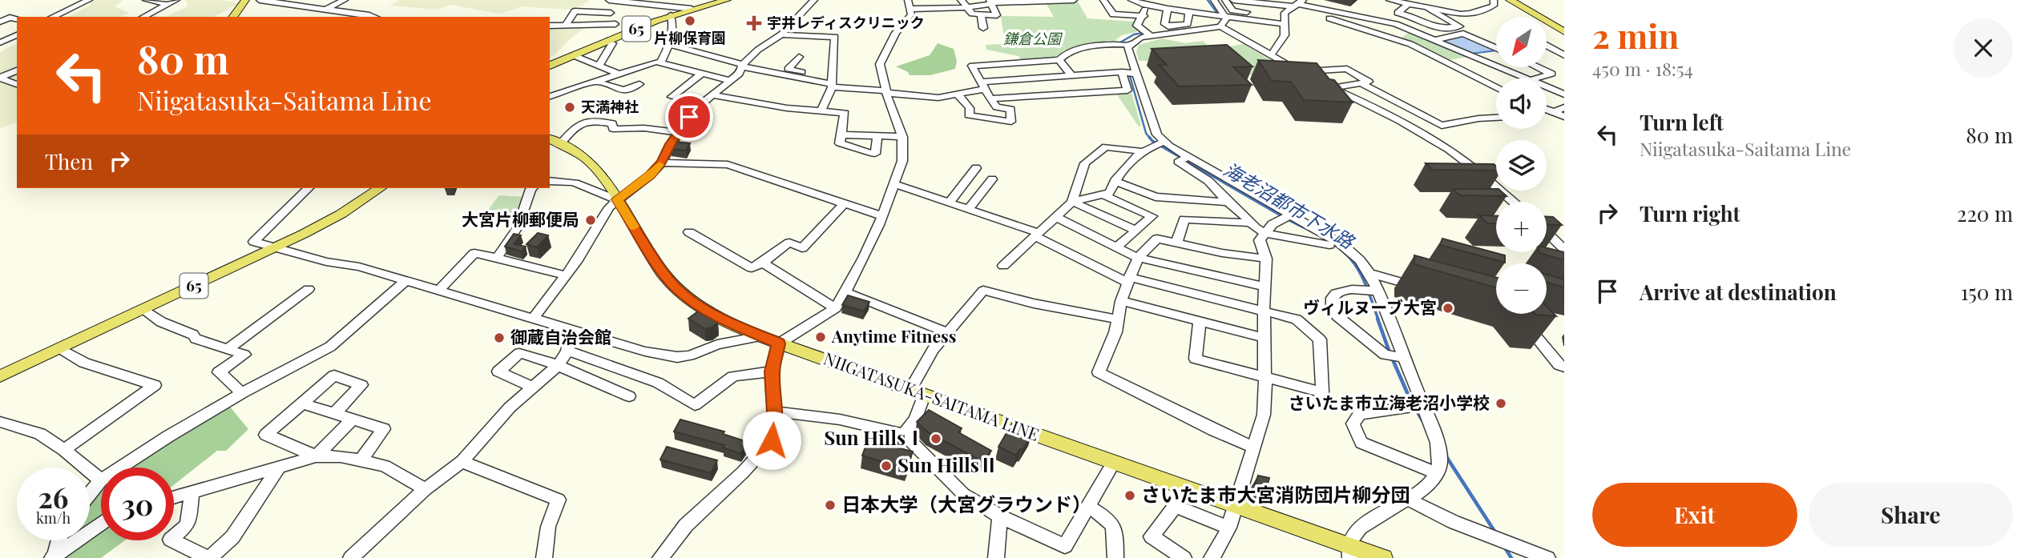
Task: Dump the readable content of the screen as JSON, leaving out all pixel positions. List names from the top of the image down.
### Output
{
  "streets": {
    "main road": ["65", "NIIGATASUKA-SAITAMA LINE"]
  },
  "water": ["海老沼都市下水路"],
  "parks": ["鎌倉公園"],
  "places": {
    "other": [
      "片柳保育園",
      "天満神社",
      "大宮片柳郵便局",
      "ヴィルヌーブ大宮",
      "Anytime Fitness",
      "御蔵自治会館",
      "さいたま市立海老沼小学校",
      "Sun HillsⅠ",
      "Sun HillsⅡ",
      "さいたま市大宮消防団片柳分団",
      "日本大学（大宮グラウンド）"
    ],
    "health": ["宇井レディスクリニック"]
  },
  "north": "bottom left",
  "page": {
    "heading": ["2 min", "450 m · 18:54"],
    "map_buttons": ["+", "−"],
    "turn": ["80 m", "Niigatasuka-Saitama Line"],
    "list": [
      {
        "name": "Turn left",
        "note": "Niigatasuka-Saitama Line",
        "value": "80 m"
      },
      {
        "name": "Turn right",
        "value": "220 m"
      },
      {
        "name": "Arrive at destination",
        "value": "150 m"
      }
    ],
    "then": "Then",
    "speed": "26 km/h",
    "limit": "30",
    "buttons": ["Exit", "Share"]
  }
}
